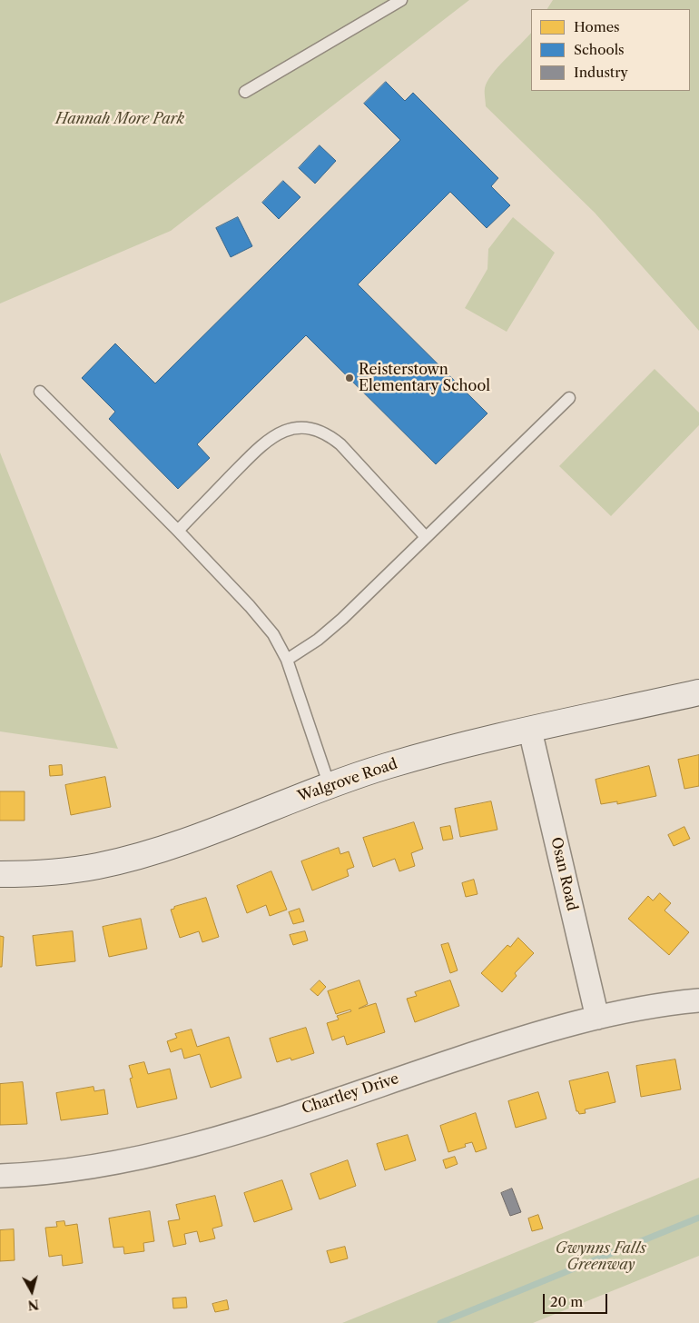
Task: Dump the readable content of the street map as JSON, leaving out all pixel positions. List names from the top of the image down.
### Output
{
  "streets": {
    "street": ["Walgrove Road", "Osan Road", "Chartley Drive"]
  },
  "crossings": [
    ["Walgrove Road", "Osan Road"],
    ["Osan Road", "Chartley Drive"]
  ],
  "parks": ["Hannah More Park", "Gwynns Falls Greenway"],
  "places": ["Reisterstown Elementary School"],
  "legend": ["Homes", "Schools", "Industry"],
  "scale_bar": "20 m",
  "north": "bottom"
}
